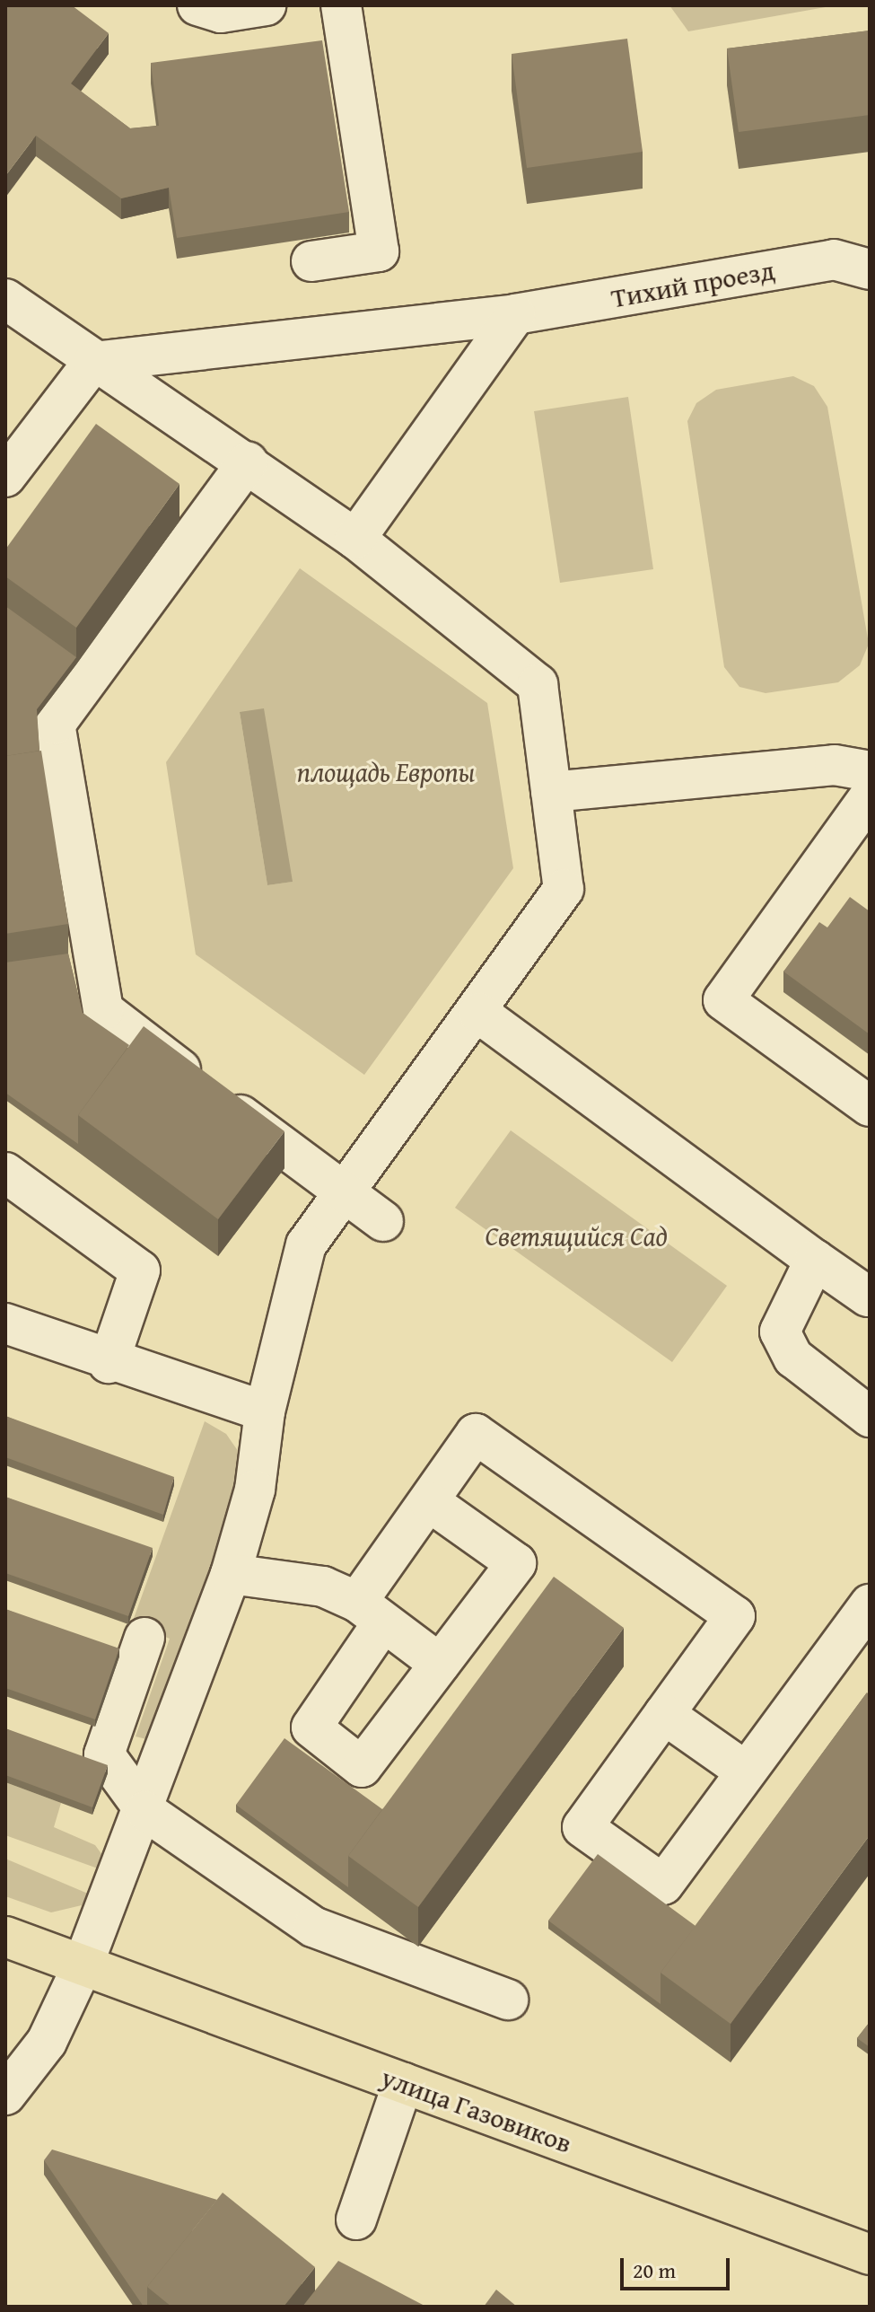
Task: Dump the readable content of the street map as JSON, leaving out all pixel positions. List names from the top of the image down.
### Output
{
  "streets": {
    "main road": ["улица Газовиков"],
    "street": ["Тихий проезд"]
  },
  "parks": ["площадь Европы", "Светящийся Сад"],
  "scale_bar": "20 m"
}
